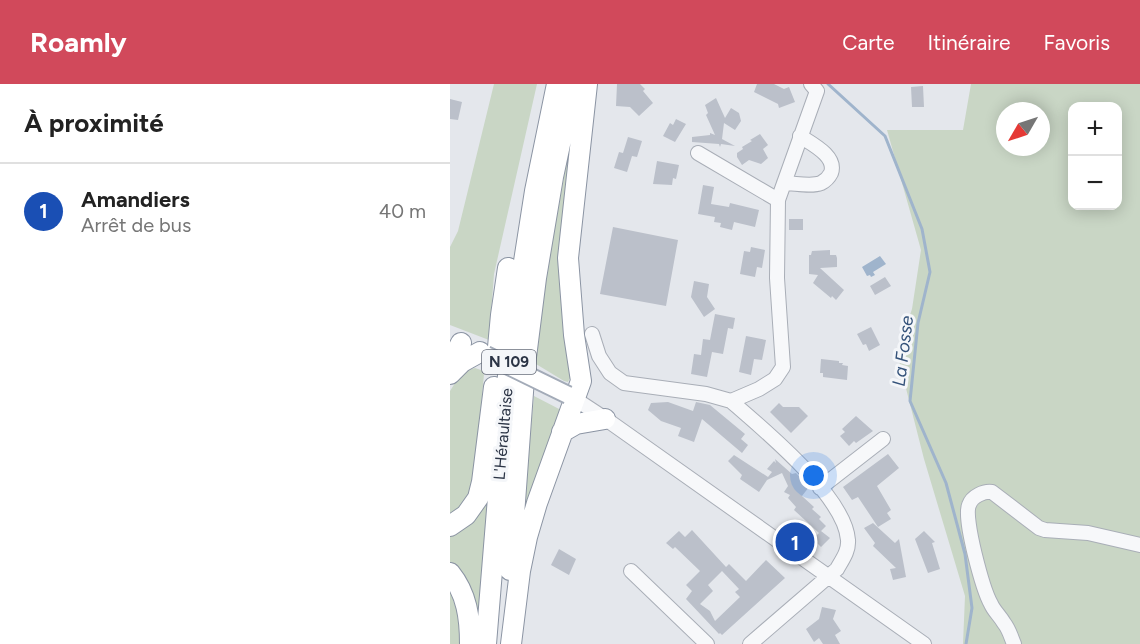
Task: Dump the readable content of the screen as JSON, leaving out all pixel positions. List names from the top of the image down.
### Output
{
  "streets": {
    "highway": ["N 109", "L'Héraultaise"]
  },
  "water": ["La Fosse"],
  "north": "bottom left",
  "page": {
    "header": "Roamly",
    "nav": ["Carte", "Itinéraire", "Favoris"],
    "heading": "À proximité",
    "map_buttons": ["+", "−"],
    "list": [
      {
        "mark": "1",
        "name": "Amandiers",
        "note": "Arrêt de bus",
        "value": "40 m"
      }
    ],
    "pins": "1"
  }
}
